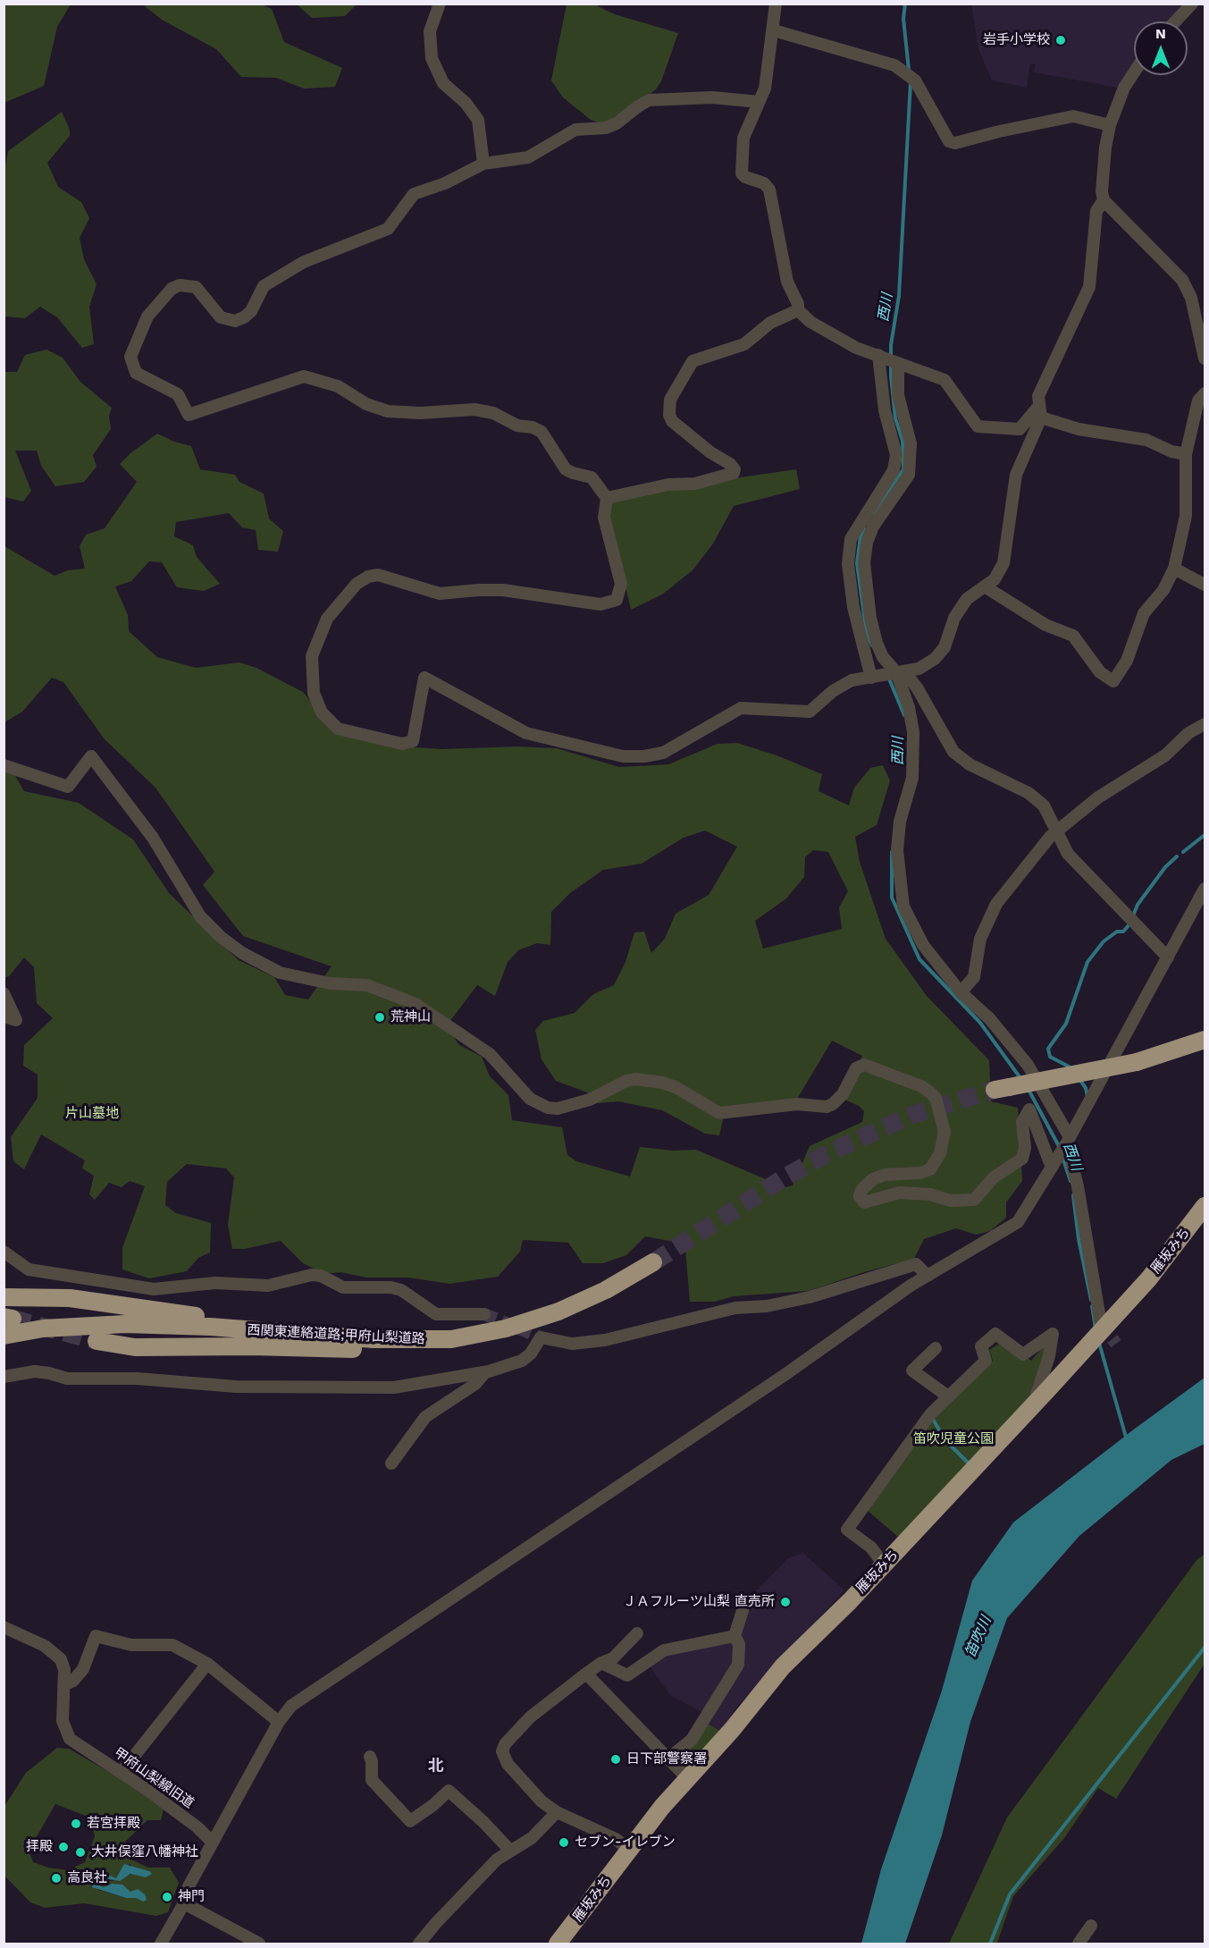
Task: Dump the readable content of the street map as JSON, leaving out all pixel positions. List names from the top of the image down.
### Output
{
  "streets": {
    "highway": ["雁坂みち", "西関東連絡道路;甲府山梨道路"],
    "street": ["甲府山梨線旧道"]
  },
  "districts": ["北"],
  "water": ["西川", "笛吹川"],
  "parks": ["片山墓地", "笛吹児童公園"],
  "places": [
    "岩手小学校",
    "荒神山",
    "ＪＡフルーツ山梨 直売所",
    "日下部警察署",
    "若宮拝殿",
    "セブン-イレブン",
    "拝殿",
    "大井俣窪八幡神社",
    "高良社",
    "神門"
  ],
  "north": "top"
}
